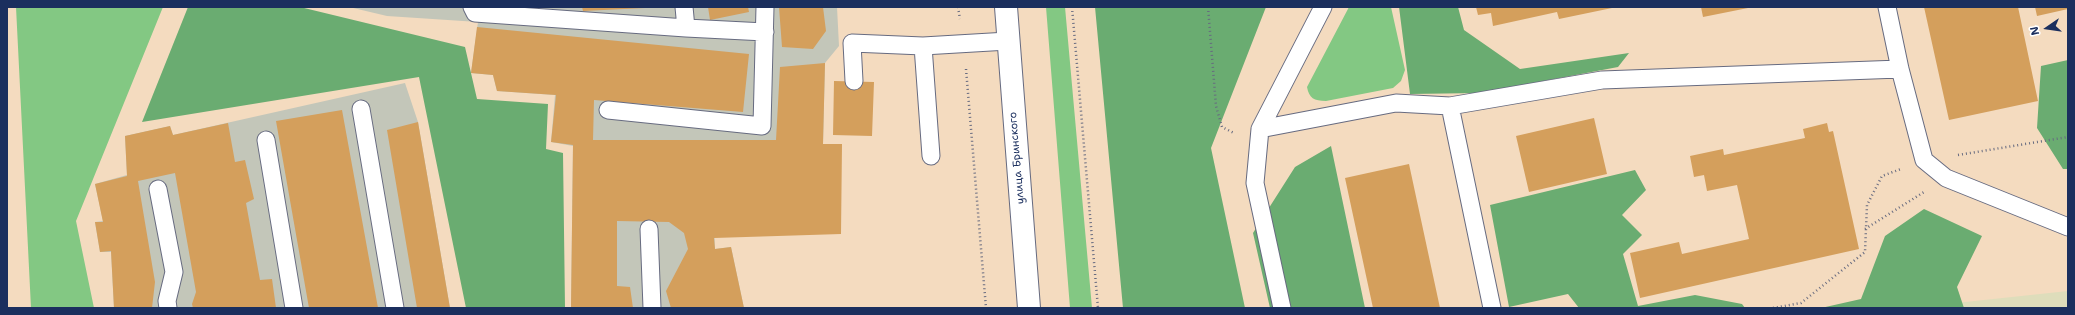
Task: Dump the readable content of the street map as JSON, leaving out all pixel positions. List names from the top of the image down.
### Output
{
  "streets": {
    "main road": ["улица Бринского"]
  },
  "north": "left"
}
